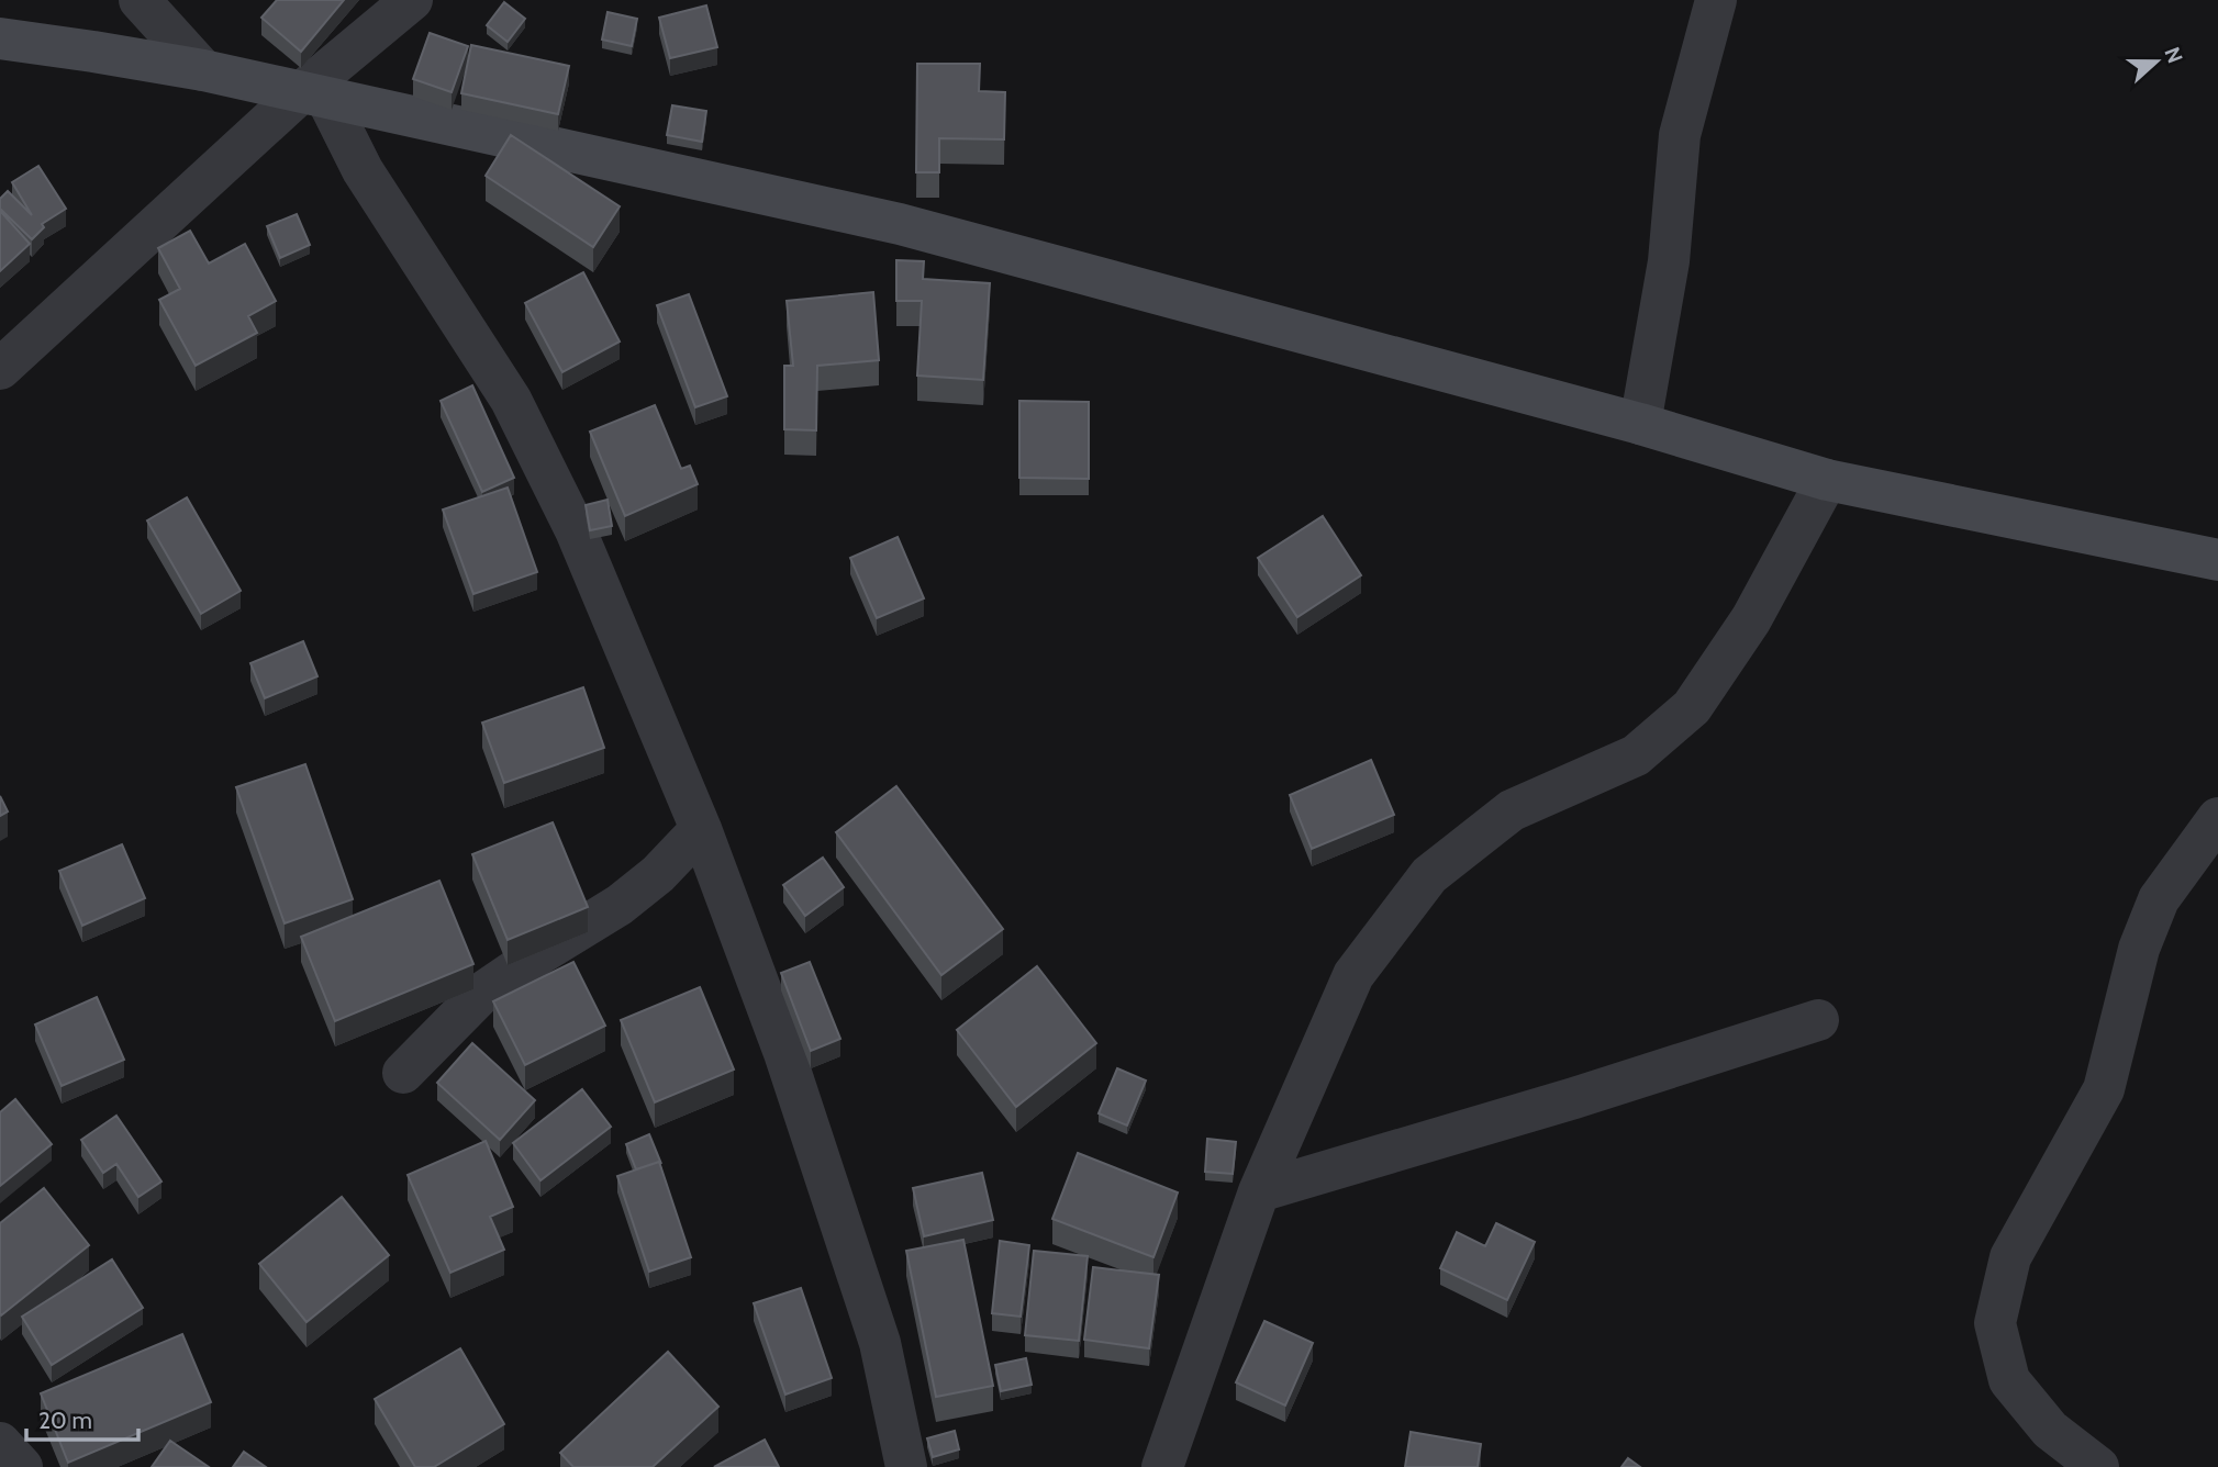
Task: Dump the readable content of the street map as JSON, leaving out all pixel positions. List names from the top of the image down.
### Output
{
  "scale_bar": "20 m",
  "north": "right"
}
